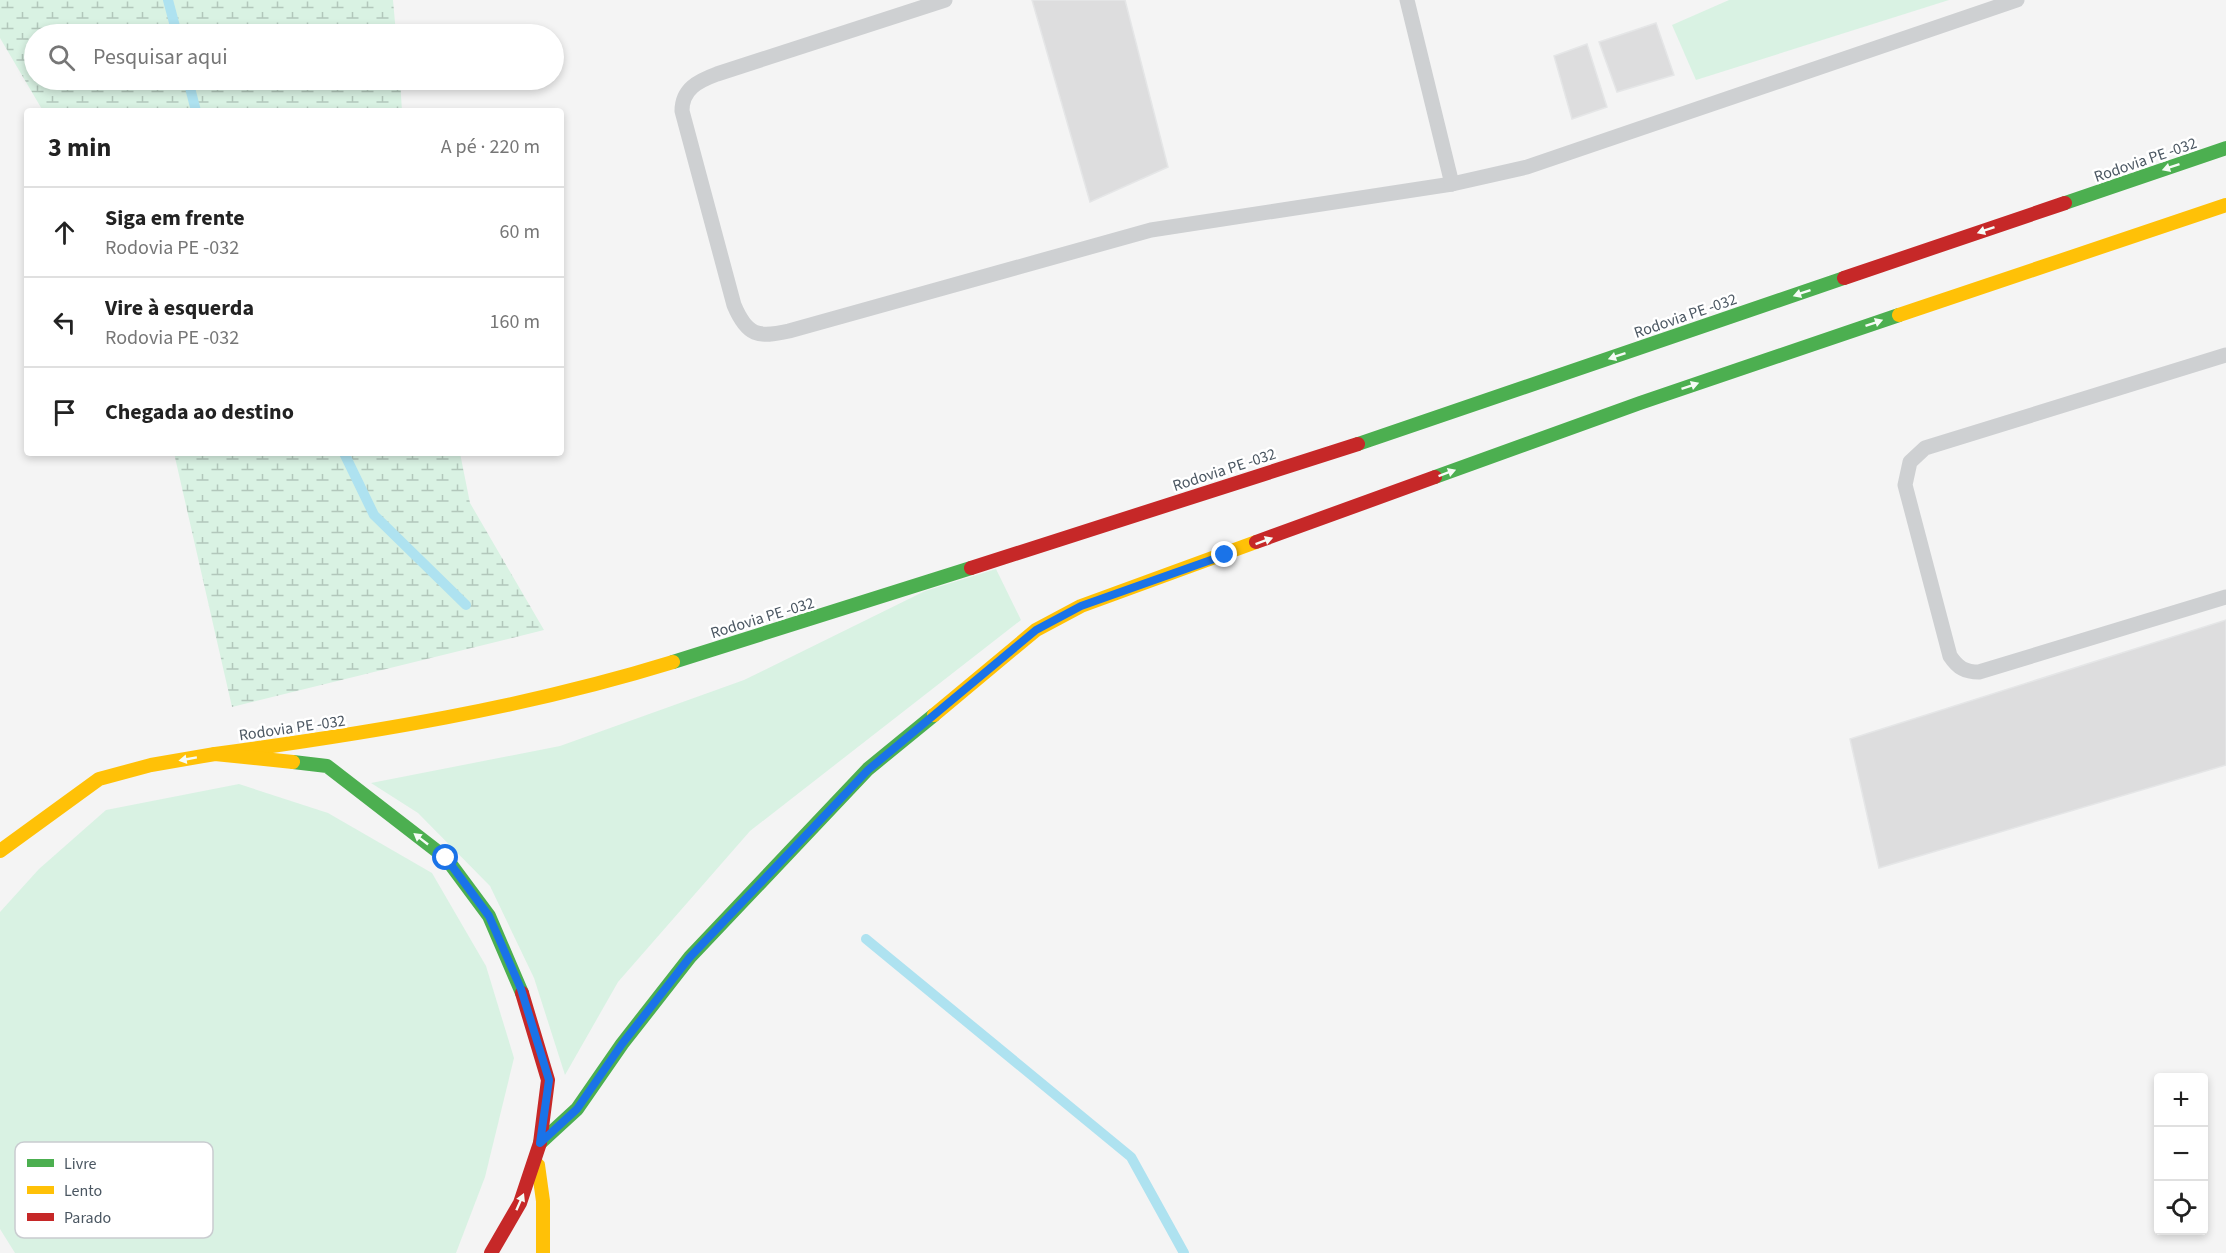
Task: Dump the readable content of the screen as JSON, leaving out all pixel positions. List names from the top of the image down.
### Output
{
  "streets": {
    "main road": ["Rodovia PE -032"]
  },
  "legend": ["Livre", "Lento", "Parado"],
  "page": {
    "search": "Pesquisar aqui",
    "heading": ["3 min", "A pé · 220 m"],
    "list": [
      ["Siga em frente", "Rodovia PE -032", "60 m"],
      ["Vire à esquerda", "Rodovia PE -032", "160 m"],
      "Chegada ao destino"
    ],
    "map_buttons": ["+", "−"]
  }
}
